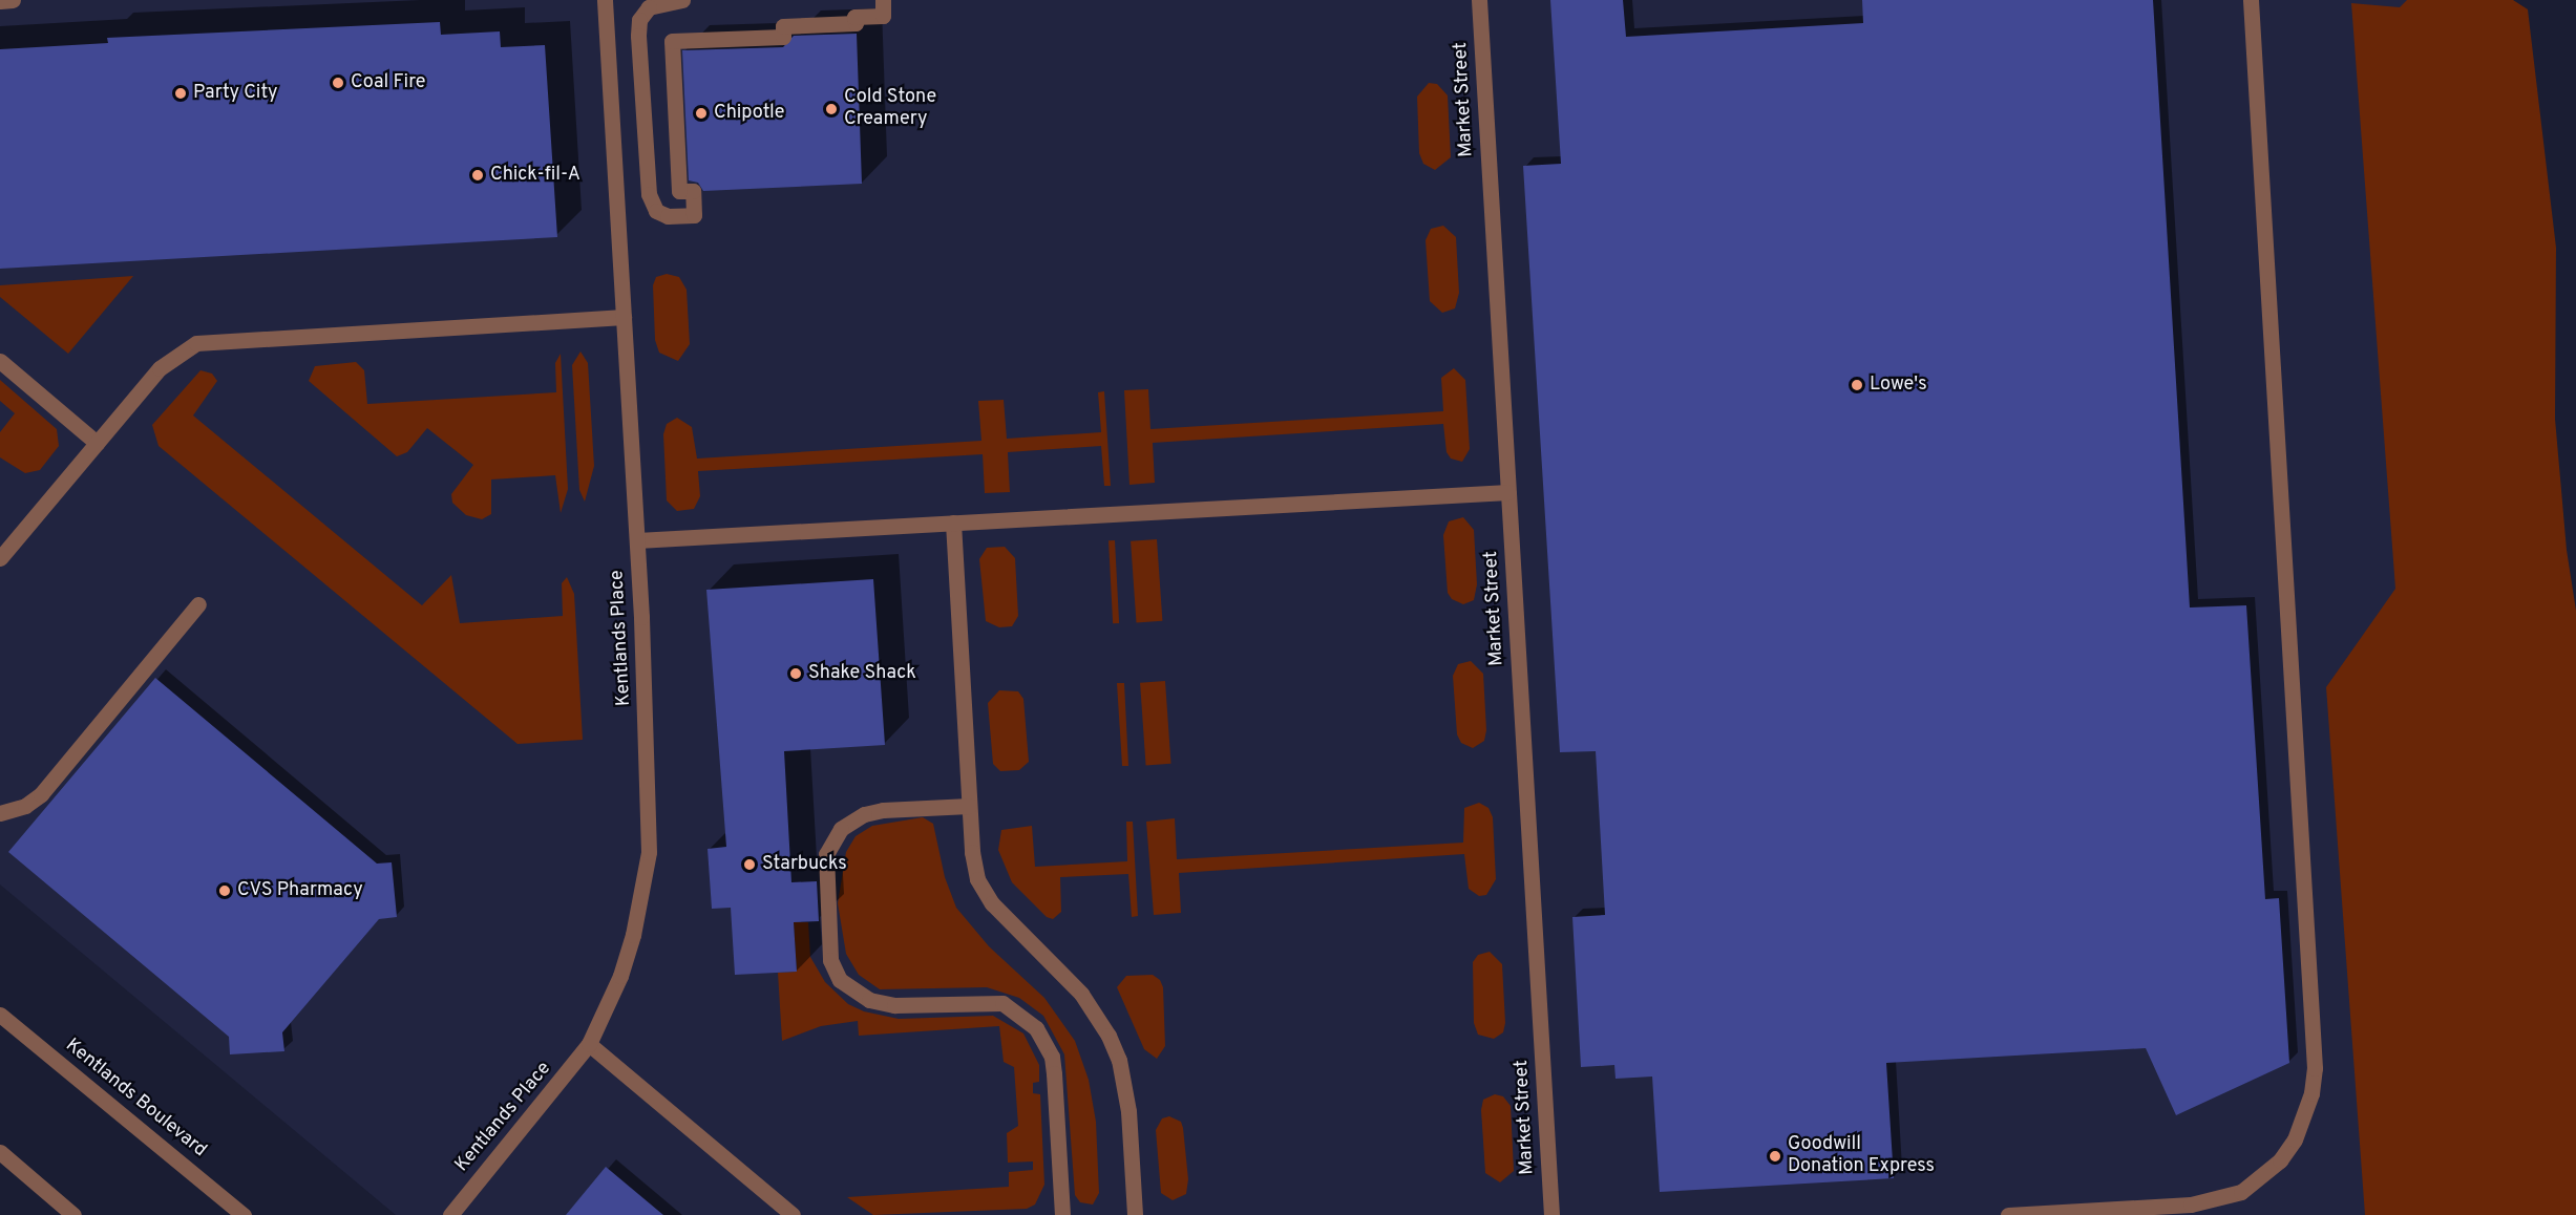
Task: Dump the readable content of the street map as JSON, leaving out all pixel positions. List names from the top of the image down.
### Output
{
  "streets": {
    "street": ["Market Street", "Kentlands Place", "Kentlands Boulevard"]
  },
  "places": [
    "Coal Fire",
    "Party City",
    "Cold Stone Creamery",
    "Chipotle",
    "Chick-fil-A",
    "Lowe's",
    "Shake Shack",
    "Starbucks",
    "CVS Pharmacy",
    "Goodwill Donation Express"
  ]
}
